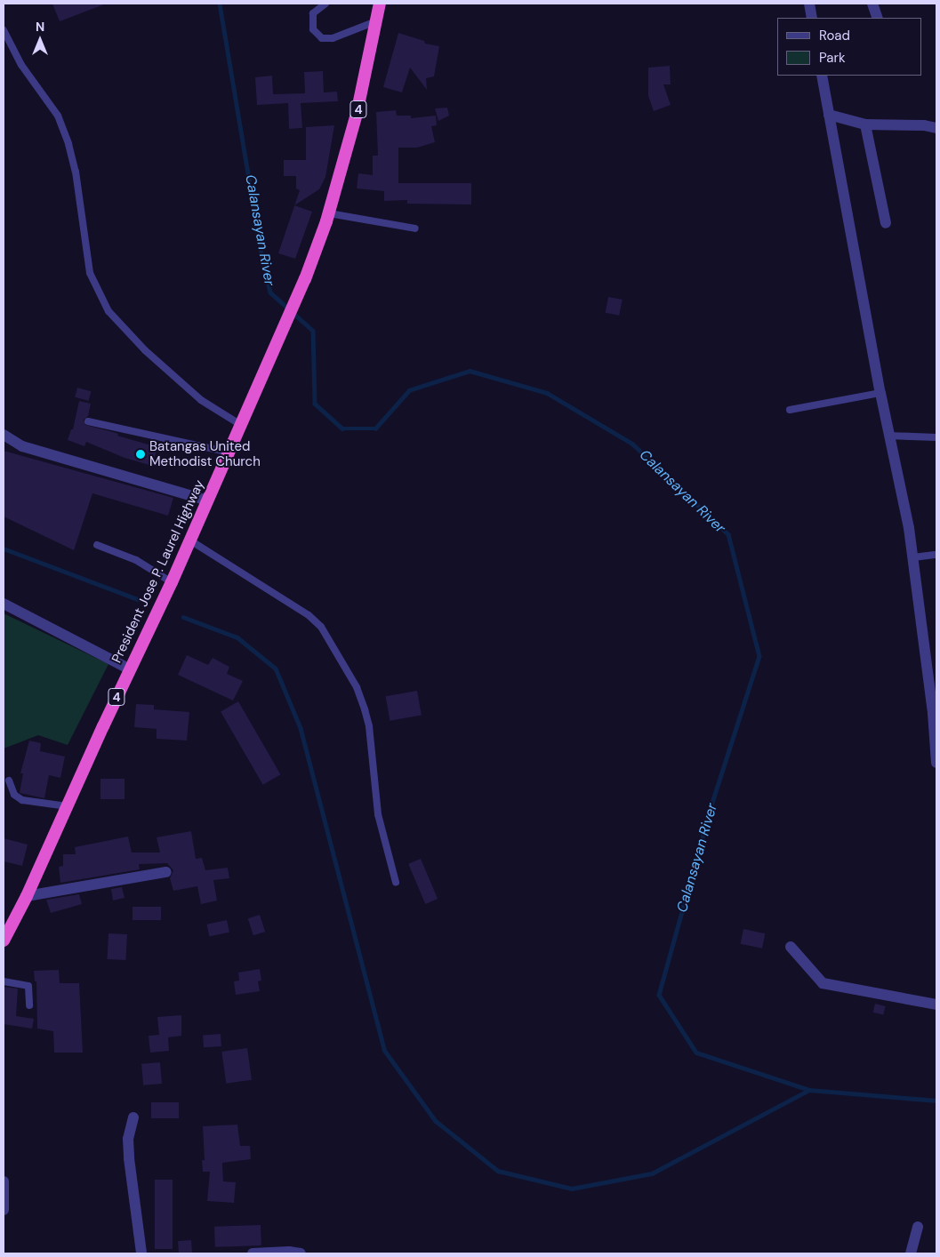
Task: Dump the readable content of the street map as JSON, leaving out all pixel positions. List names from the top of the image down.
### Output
{
  "streets": {
    "highway": ["4", "President Jose P. Laurel Highway"]
  },
  "water": ["Calansayan River"],
  "places": ["Batangas United Methodist Church"],
  "legend": ["Road", "Park"],
  "north": "top"
}
